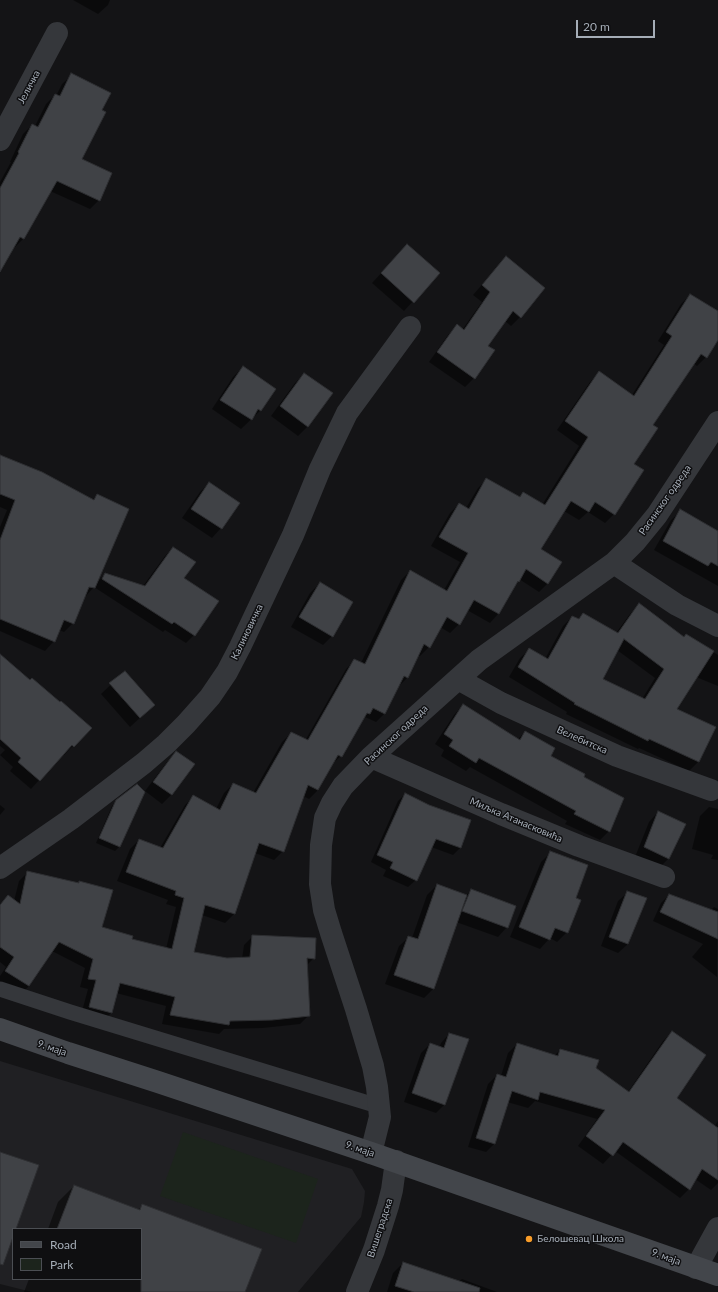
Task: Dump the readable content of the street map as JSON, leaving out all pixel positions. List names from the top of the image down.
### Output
{
  "streets": {
    "main road": ["9. маја"],
    "street": [
      "Јеличка",
      "Расинског одреда",
      "Калиновичка",
      "Велебитска",
      "Миљка Атанасковића",
      "Вишеградска"
    ]
  },
  "crossings": [
    ["Расинског одреда", "Велебитска"],
    ["Расинског одреда", "Миљка Атанасковића"],
    ["Расинског одреда", "9. маја"],
    ["9. маја", "Вишеградска"]
  ],
  "places": ["Белошевац Школа"],
  "legend": ["Road", "Park"],
  "scale_bar": "20 m"
}
